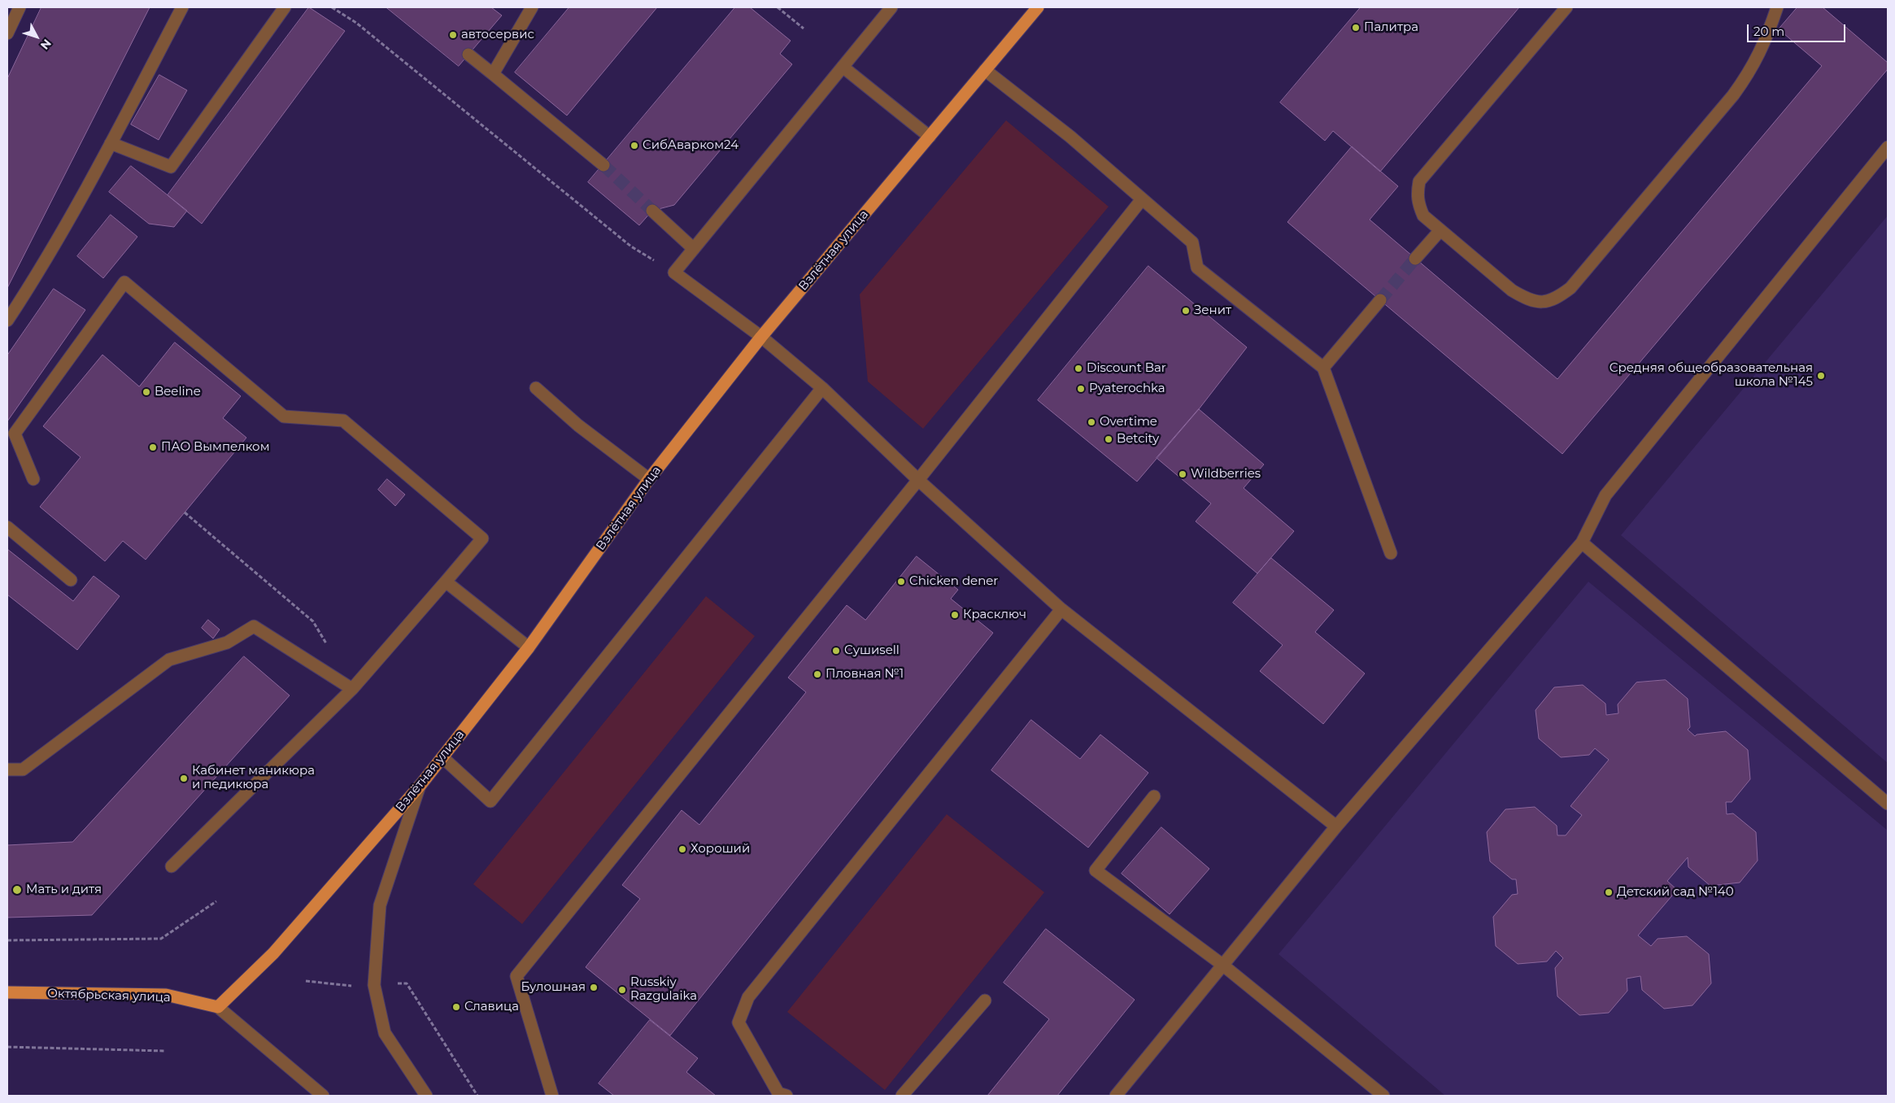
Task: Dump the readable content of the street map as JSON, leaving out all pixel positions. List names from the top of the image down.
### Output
{
  "streets": {
    "main road": ["Взлётная улица", "Октябрьская улица"]
  },
  "crossings": [
    ["Взлётная улица", "Октябрьская улица"]
  ],
  "places": [
    "Палитра",
    "автосервис",
    "СибАварком24",
    "Зенит",
    "Discount Bar",
    "Средняя общеобразовательная школа №145",
    "Pyaterochka",
    "Beeline",
    "Overtime",
    "Betcity",
    "ПАО Вымпелком",
    "Wildberries",
    "Chicken dener",
    "Красключ",
    "Сушиsell",
    "Пловная №1",
    "Кабинет маникюра и педикюра",
    "Хороший",
    "Мать и дитя",
    "Детский сад №140",
    "Булошная",
    "Russkiy Razgulaika",
    "Славица"
  ],
  "scale_bar": "20 m",
  "north": "bottom right"
}
